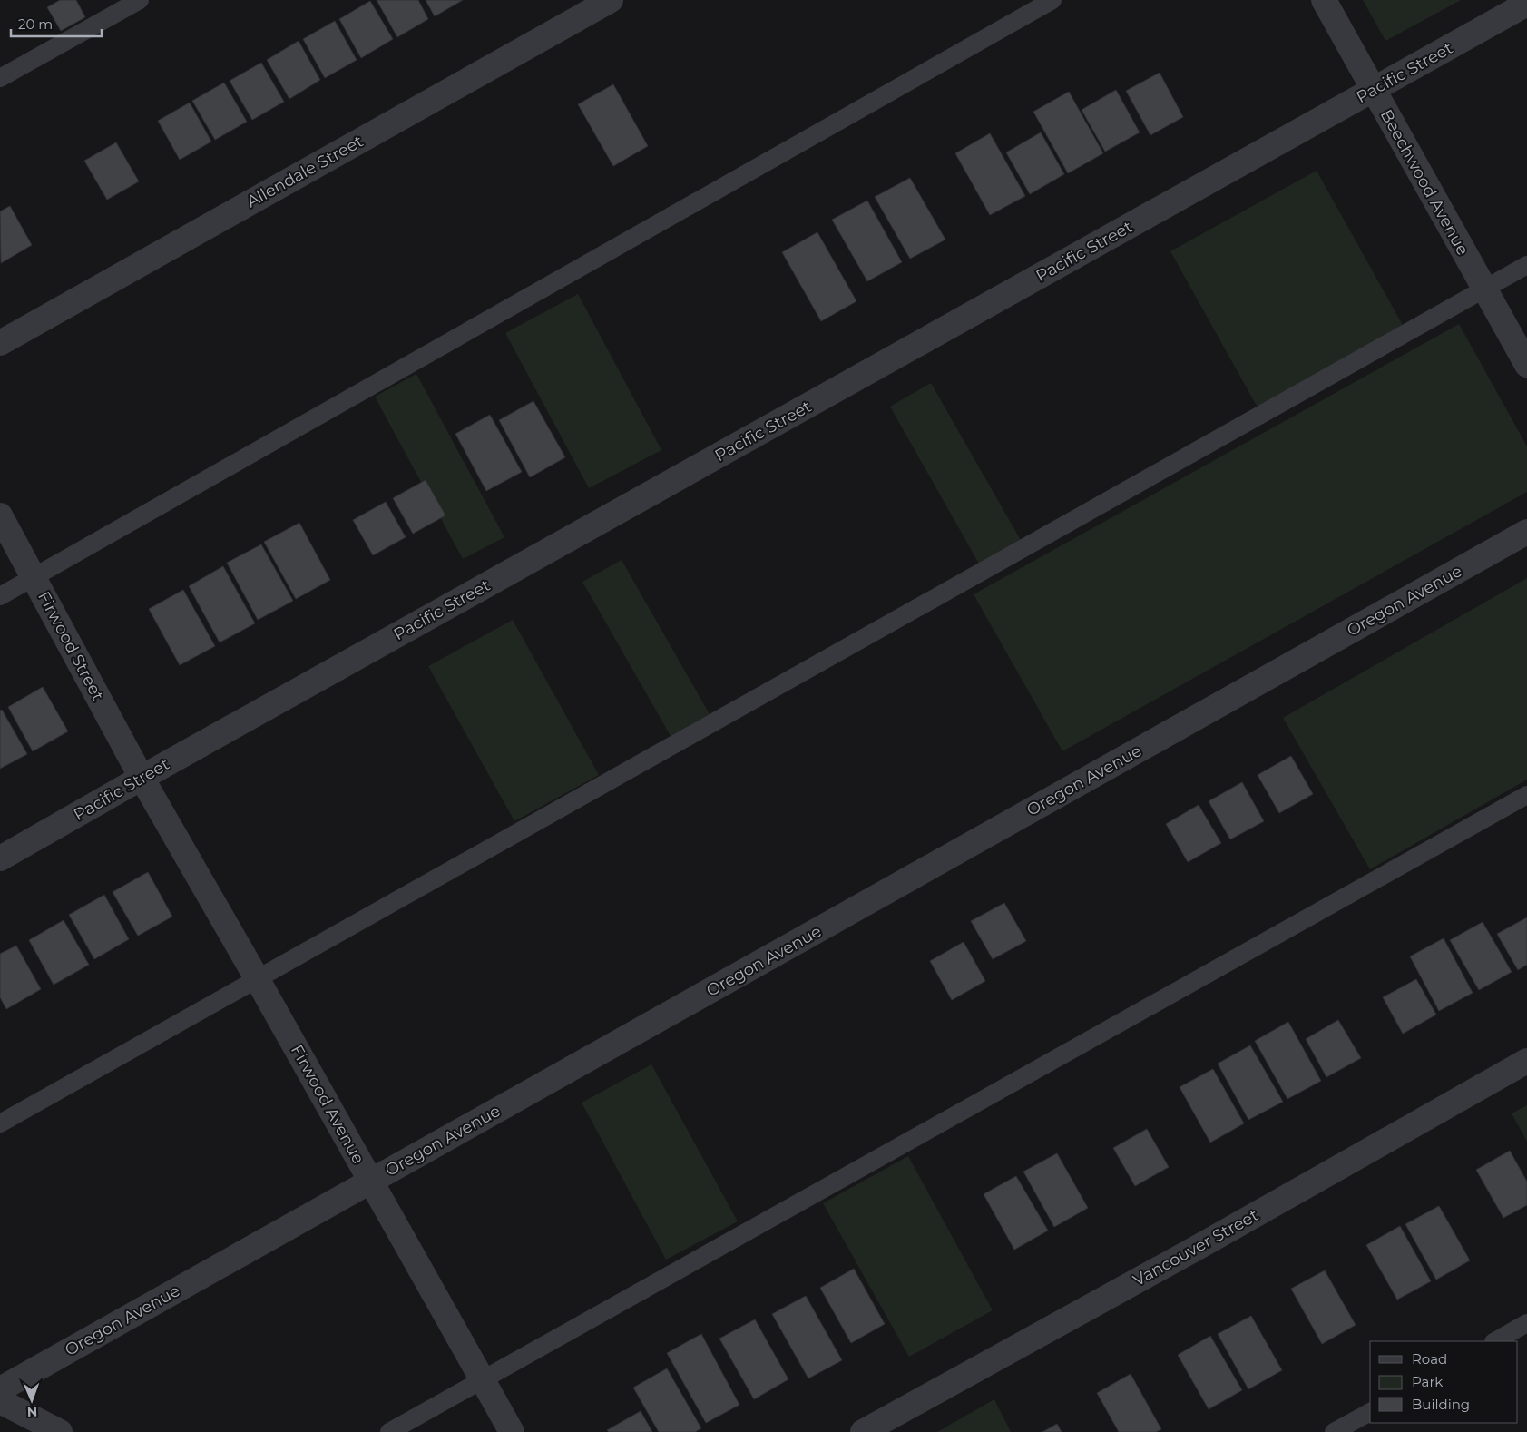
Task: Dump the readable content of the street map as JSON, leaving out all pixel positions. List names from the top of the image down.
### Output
{
  "streets": {
    "street": [
      "Pacific Street",
      "Allendale Street",
      "Beechwood Avenue",
      "Oregon Avenue",
      "Firwood Street",
      "Firwood Avenue",
      "Vancouver Street"
    ]
  },
  "crossings": [
    ["Pacific Street", "Beechwood Avenue"],
    ["Pacific Street", "Firwood Street"],
    ["Pacific Street", "Firwood Avenue"],
    ["Oregon Avenue", "Firwood Avenue"],
    ["Firwood Street", "Firwood Avenue"]
  ],
  "legend": ["Road", "Park", "Building"],
  "scale_bar": "20 m",
  "north": "bottom"
}
